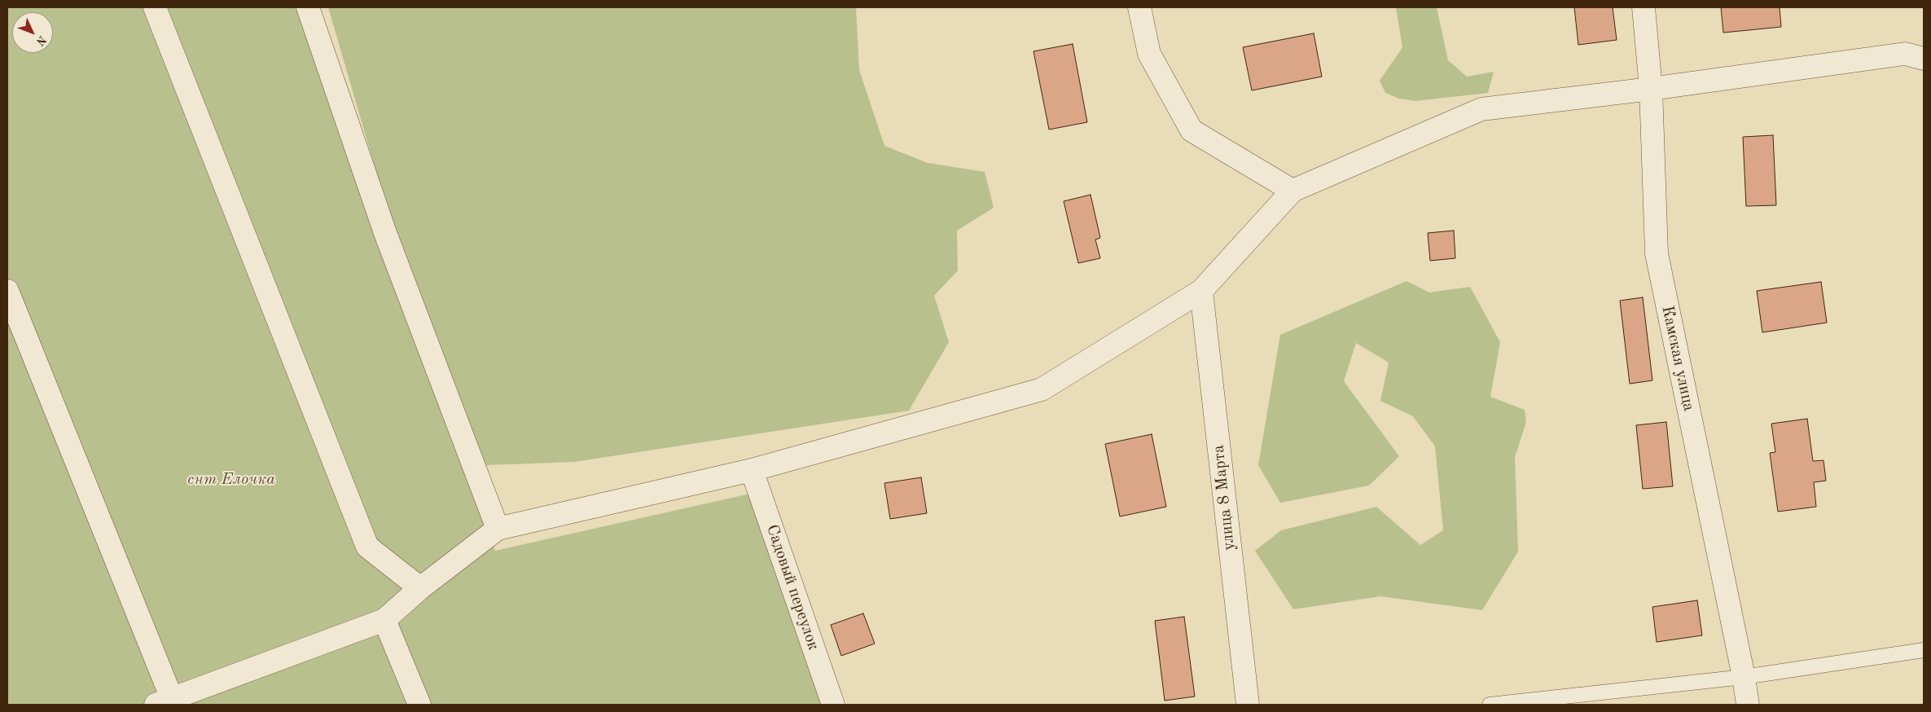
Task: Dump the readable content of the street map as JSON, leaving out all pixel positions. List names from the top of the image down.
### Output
{
  "streets": {
    "street": ["Камская улица", "улица 8 Марта", "Садовый переулок"]
  },
  "parks": ["снт Елочка"],
  "north": "bottom right"
}
